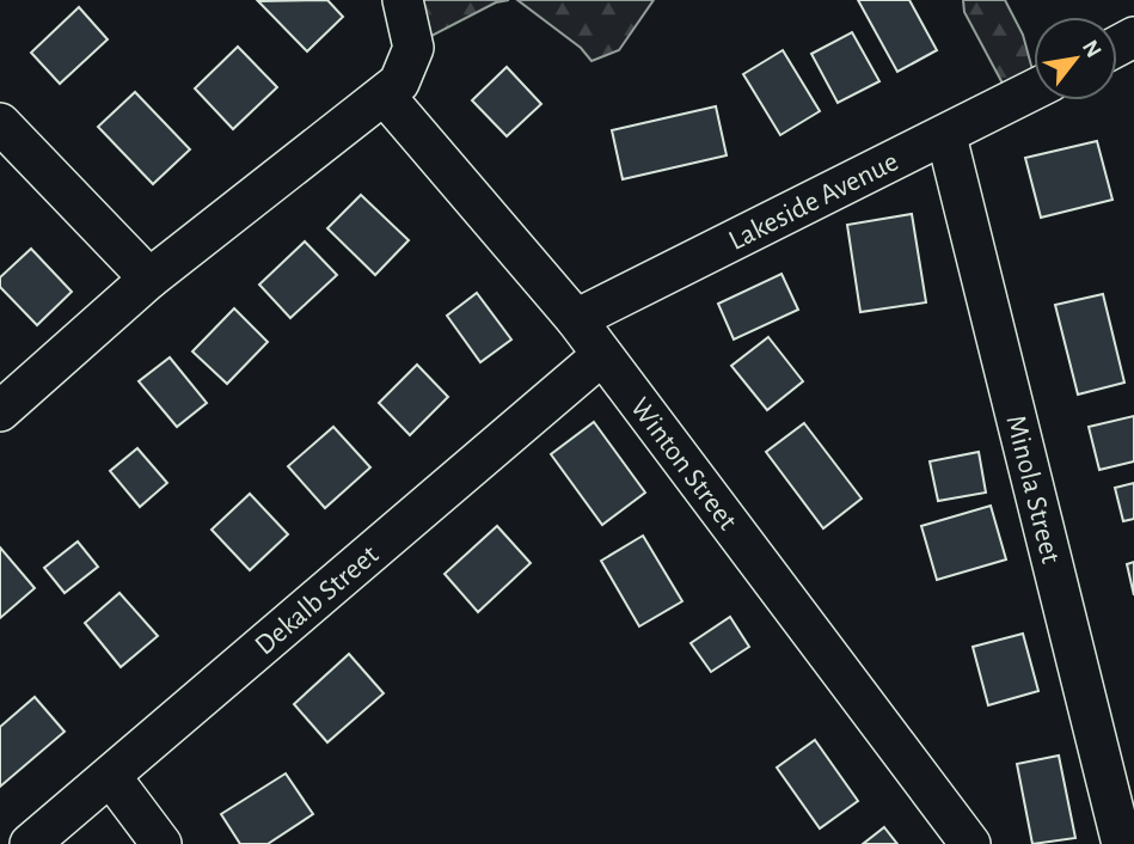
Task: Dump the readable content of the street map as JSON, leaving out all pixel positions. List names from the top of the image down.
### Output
{
  "streets": {
    "street": [
      "Lakeside Avenue",
      "Winton Street",
      "Minola Street",
      "Dekalb Street"
    ]
  },
  "crossings": [
    ["Lakeside Avenue", "Winton Street"],
    ["Lakeside Avenue", "Minola Street"],
    ["Winton Street", "Dekalb Street"]
  ],
  "north": "top right"
}
